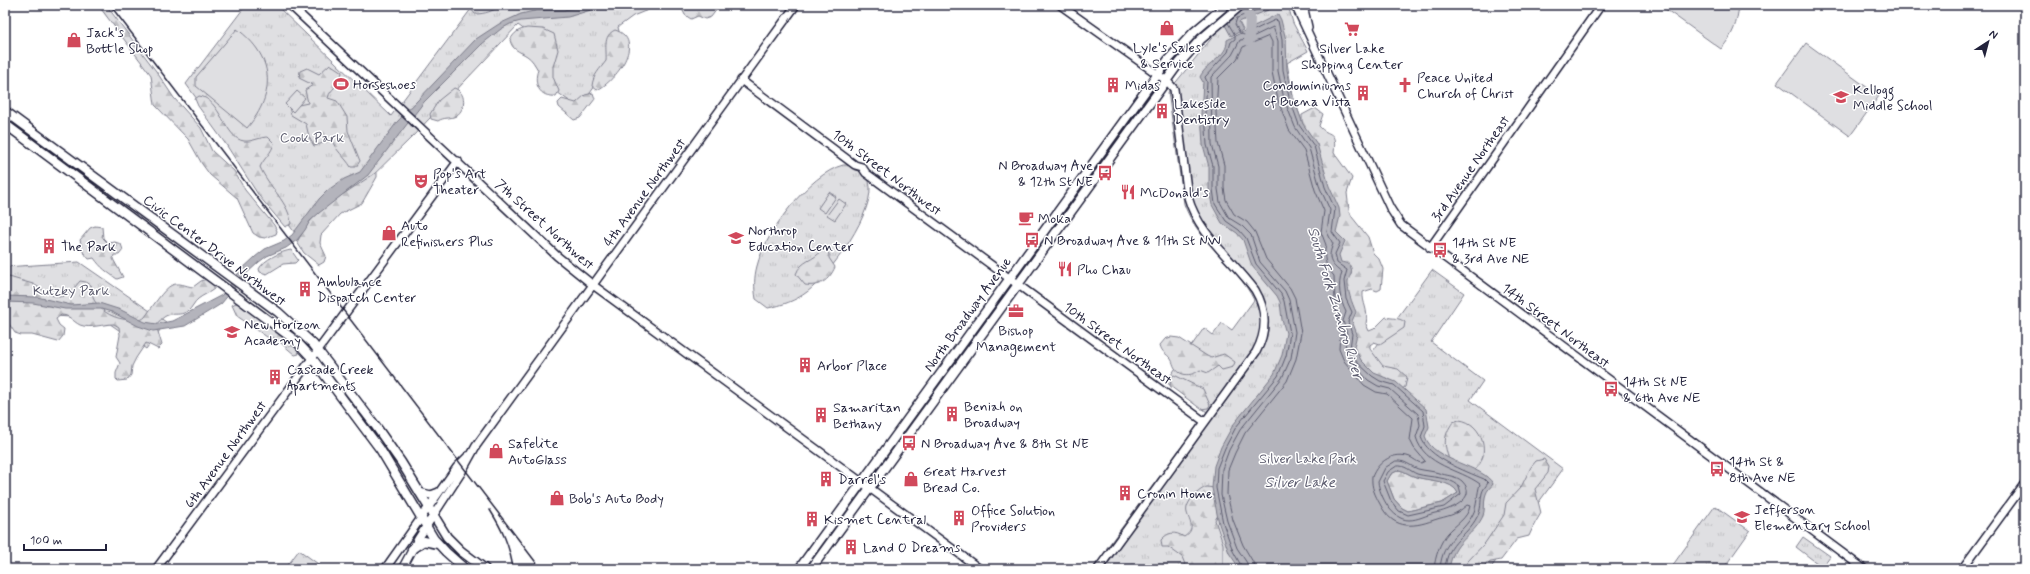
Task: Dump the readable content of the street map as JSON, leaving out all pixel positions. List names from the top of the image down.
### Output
{
  "streets": {
    "main road": [
      "3rd Avenue Northeast",
      "10th Street Northwest",
      "4th Avenue Northwest",
      "7th Street Northwest",
      "Civic Center Drive Northwest",
      "North Broadway Avenue",
      "14th Street Northeast",
      "10th Street Northeast",
      "6th Avenue Northwest"
    ]
  },
  "crossings": [
    ["3rd Avenue Northeast", "14th Street Northeast"],
    ["10th Street Northwest", "4th Avenue Northwest"],
    ["10th Street Northwest", "North Broadway Avenue"],
    ["10th Street Northwest", "10th Street Northeast"],
    ["4th Avenue Northwest", "7th Street Northwest"],
    ["4th Avenue Northwest", "Civic Center Drive Northwest"],
    ["7th Street Northwest", "North Broadway Avenue"],
    ["7th Street Northwest", "6th Avenue Northwest"],
    ["Civic Center Drive Northwest", "6th Avenue Northwest"],
    ["North Broadway Avenue", "10th Street Northeast"]
  ],
  "water": ["South Fork Zumbro River", "Silver Lake"],
  "parks": ["Cook Park", "Kutzky Park", "Silver Lake Park"],
  "places": {
    "shop": [
      "Lyle's Sales & Service",
      "Jack's Bottle Shop",
      "Auto Refinishers Plus",
      "Safelite AutoGlass",
      "Great Harvest Bread Co.",
      "Bob's Auto Body"
    ],
    "supermarket": ["Silver Lake Shopping Center"],
    "sports": ["Horseshoes"],
    "building": [
      "Midas",
      "Condominiums of Buena Vista",
      "Lakeside Dentistry",
      "The Park",
      "Ambulance Dispatch Center",
      "Arbor Place",
      "Cascade Creek Apartments",
      "Beniah on Broadway",
      "Samaritan Bethany",
      "Darrel's",
      "Cronin Home",
      "Office Solution Providers",
      "Kismet Central",
      "Land O Dreams"
    ],
    "church": ["Peace United Church of Christ"],
    "school or university": [
      "Kellogg Middle School",
      "Northrop Education Center",
      "New Horizon Academy",
      "Jefferson Elementary School"
    ],
    "bus stop": [
      "N Broadway Ave & 12th St NE",
      "N Broadway Ave & 11th St NW",
      "14th St NE & 3rd Ave NE",
      "14th St NE & 6th Ave NE",
      "N Broadway Ave & 8th St NE",
      "14th St & 8th Ave NE"
    ],
    "theatre": ["Pop's Art Theater"],
    "restaurant": ["McDonald's", "Pho Chau"],
    "cafe": ["Moka"],
    "office": ["Bishop Management"]
  },
  "scale_bar": "100 m",
  "north": "top right"
}
